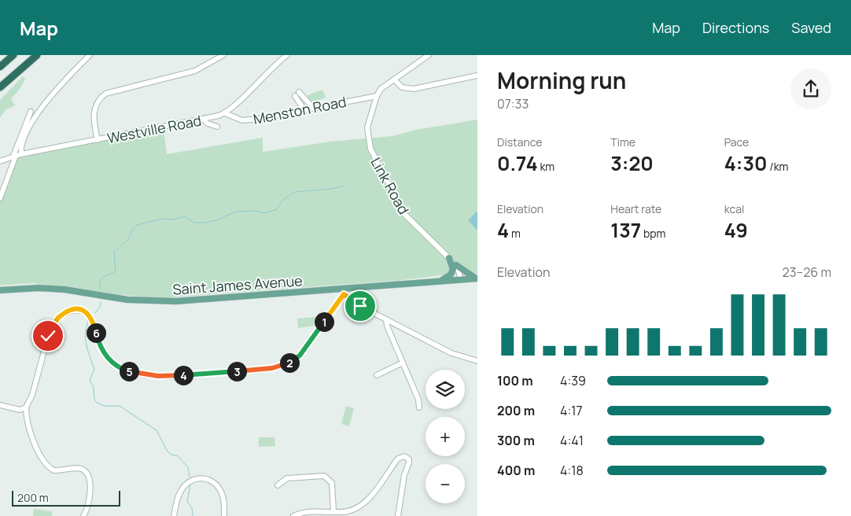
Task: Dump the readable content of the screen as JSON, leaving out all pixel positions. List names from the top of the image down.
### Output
{
  "streets": {
    "main road": ["Saint James Avenue"],
    "street": ["Menston Road", "Westville Road", "Link Road"]
  },
  "crossings": [
    ["Menston Road", "Westville Road"],
    ["Menston Road", "Link Road"],
    ["Link Road", "Saint James Avenue"]
  ],
  "scale_bar": "200 m",
  "page": {
    "header": "Map",
    "nav": ["Map", "Directions", "Saved"],
    "heading": ["Morning run", "07:33"],
    "stats": [
      ["Distance", "0.74 km"],
      ["Time", "3:20"],
      ["Pace", "4:30 /km"],
      ["Elevation", "4 m"],
      ["Heart rate", "137 bpm"],
      ["kcal", "49"]
    ],
    "chart": ["Elevation", "23–26 m"],
    "pins": [
      "1",
      "6",
      "2",
      "3",
      "5",
      "4"
    ],
    "list": [
      {
        "name": "100 m",
        "note": "4:39"
      },
      {
        "name": "200 m",
        "note": "4:17"
      },
      {
        "name": "300 m",
        "note": "4:41"
      },
      {
        "name": "400 m",
        "note": "4:18"
      }
    ],
    "map_buttons": ["+", "−"],
    "scale": "200 m"
  }
}
